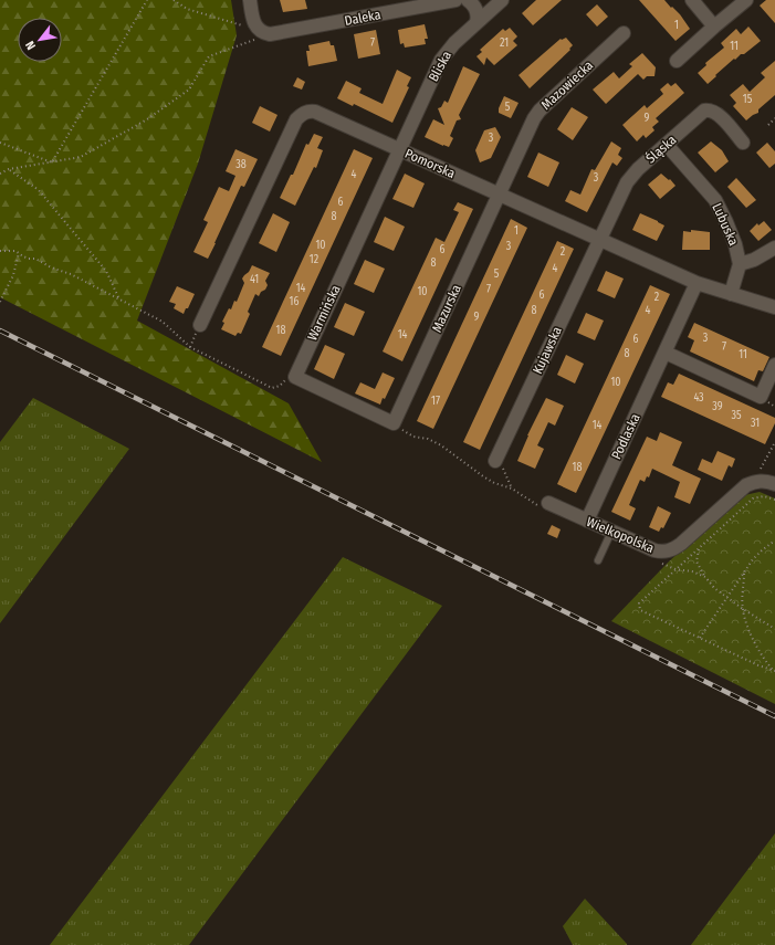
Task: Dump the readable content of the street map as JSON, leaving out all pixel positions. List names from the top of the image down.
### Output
{
  "streets": {
    "street": [
      "Daleka",
      "Bliska",
      "Mazowiecka",
      "Śląska",
      "Pomorska",
      "Lubuska",
      "Mazurska",
      "Warmińska",
      "Kujawska",
      "Podlaska",
      "Wielkopolska"
    ]
  },
  "crossings": [
    ["Bliska", "Pomorska"],
    ["Bliska", "Warmińska"],
    ["Mazowiecka", "Pomorska"],
    ["Mazowiecka", "Mazurska"],
    ["Śląska", "Pomorska"],
    ["Śląska", "Lubuska"],
    ["Śląska", "Kujawska"],
    ["Pomorska", "Lubuska"],
    ["Pomorska", "Mazurska"],
    ["Pomorska", "Warmińska"],
    ["Pomorska", "Kujawska"],
    ["Pomorska", "Podlaska"],
    ["Podlaska", "Wielkopolska"]
  ],
  "house_numbers": [
    "1",
    "7",
    "21",
    "11",
    "15",
    "5",
    "9",
    "3",
    "38",
    "4",
    "3",
    "6",
    "8",
    "1",
    "10",
    "3",
    "6",
    "2",
    "12",
    "8",
    "4",
    "5",
    "41",
    "14",
    "7",
    "10",
    "6",
    "2",
    "16",
    "8",
    "4",
    "9",
    "18",
    "14",
    "3",
    "6",
    "7",
    "8",
    "11",
    "10",
    "43",
    "17",
    "39",
    "35",
    "31",
    "14",
    "18"
  ],
  "north": "bottom left"
}
